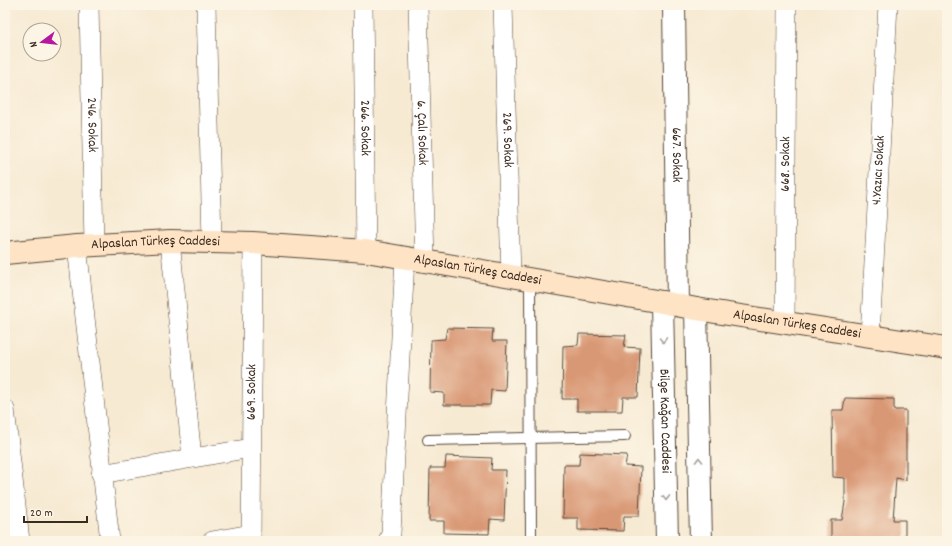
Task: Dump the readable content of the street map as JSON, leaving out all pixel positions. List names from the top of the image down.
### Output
{
  "streets": {
    "main road": ["Alpaslan Türkeş Caddesi"],
    "street": [
      "246. Sokak",
      "266. Sokak",
      "6. Çalı Sokak",
      "269. Sokak",
      "667. Sokak",
      "668. Sokak",
      "4.Yazıcı Sokak",
      "669. Sokak",
      "Bilge Kağan Caddesi"
    ]
  },
  "crossings": [
    ["246. Sokak", "Alpaslan Türkeş Caddesi"],
    ["266. Sokak", "Alpaslan Türkeş Caddesi"],
    ["6. Çalı Sokak", "Alpaslan Türkeş Caddesi"],
    ["269. Sokak", "Alpaslan Türkeş Caddesi"],
    ["667. Sokak", "Alpaslan Türkeş Caddesi"],
    ["667. Sokak", "Bilge Kağan Caddesi"],
    ["668. Sokak", "Alpaslan Türkeş Caddesi"],
    ["4.Yazıcı Sokak", "Alpaslan Türkeş Caddesi"],
    ["Alpaslan Türkeş Caddesi", "669. Sokak"],
    ["Alpaslan Türkeş Caddesi", "Bilge Kağan Caddesi"]
  ],
  "scale_bar": "20 m",
  "north": "left"
}
